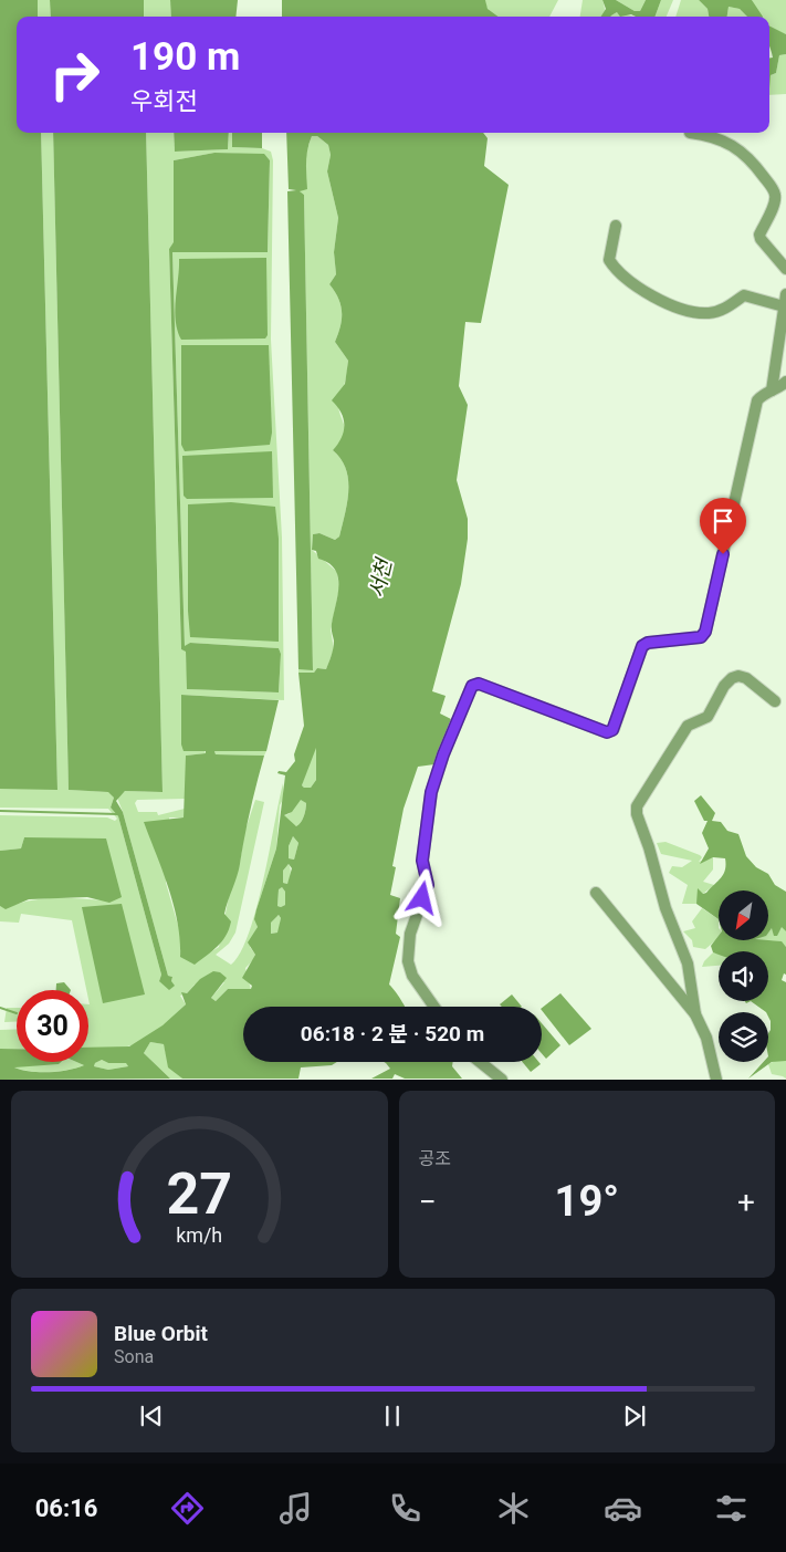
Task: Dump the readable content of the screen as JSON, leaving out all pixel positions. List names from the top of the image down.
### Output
{
  "water": ["서천"],
  "north": "bottom left",
  "page": {
    "turn": ["190 m", "우회전"],
    "limit": "30",
    "trip": "06:18 · 2 분 · 520 m",
    "tile": "공조",
    "heat": ["−", "19°", "+"],
    "song": ["Blue Orbit", "Sona"],
    "tabs": "06:16",
    "gauge": ["27", "km/h"]
  }
}
